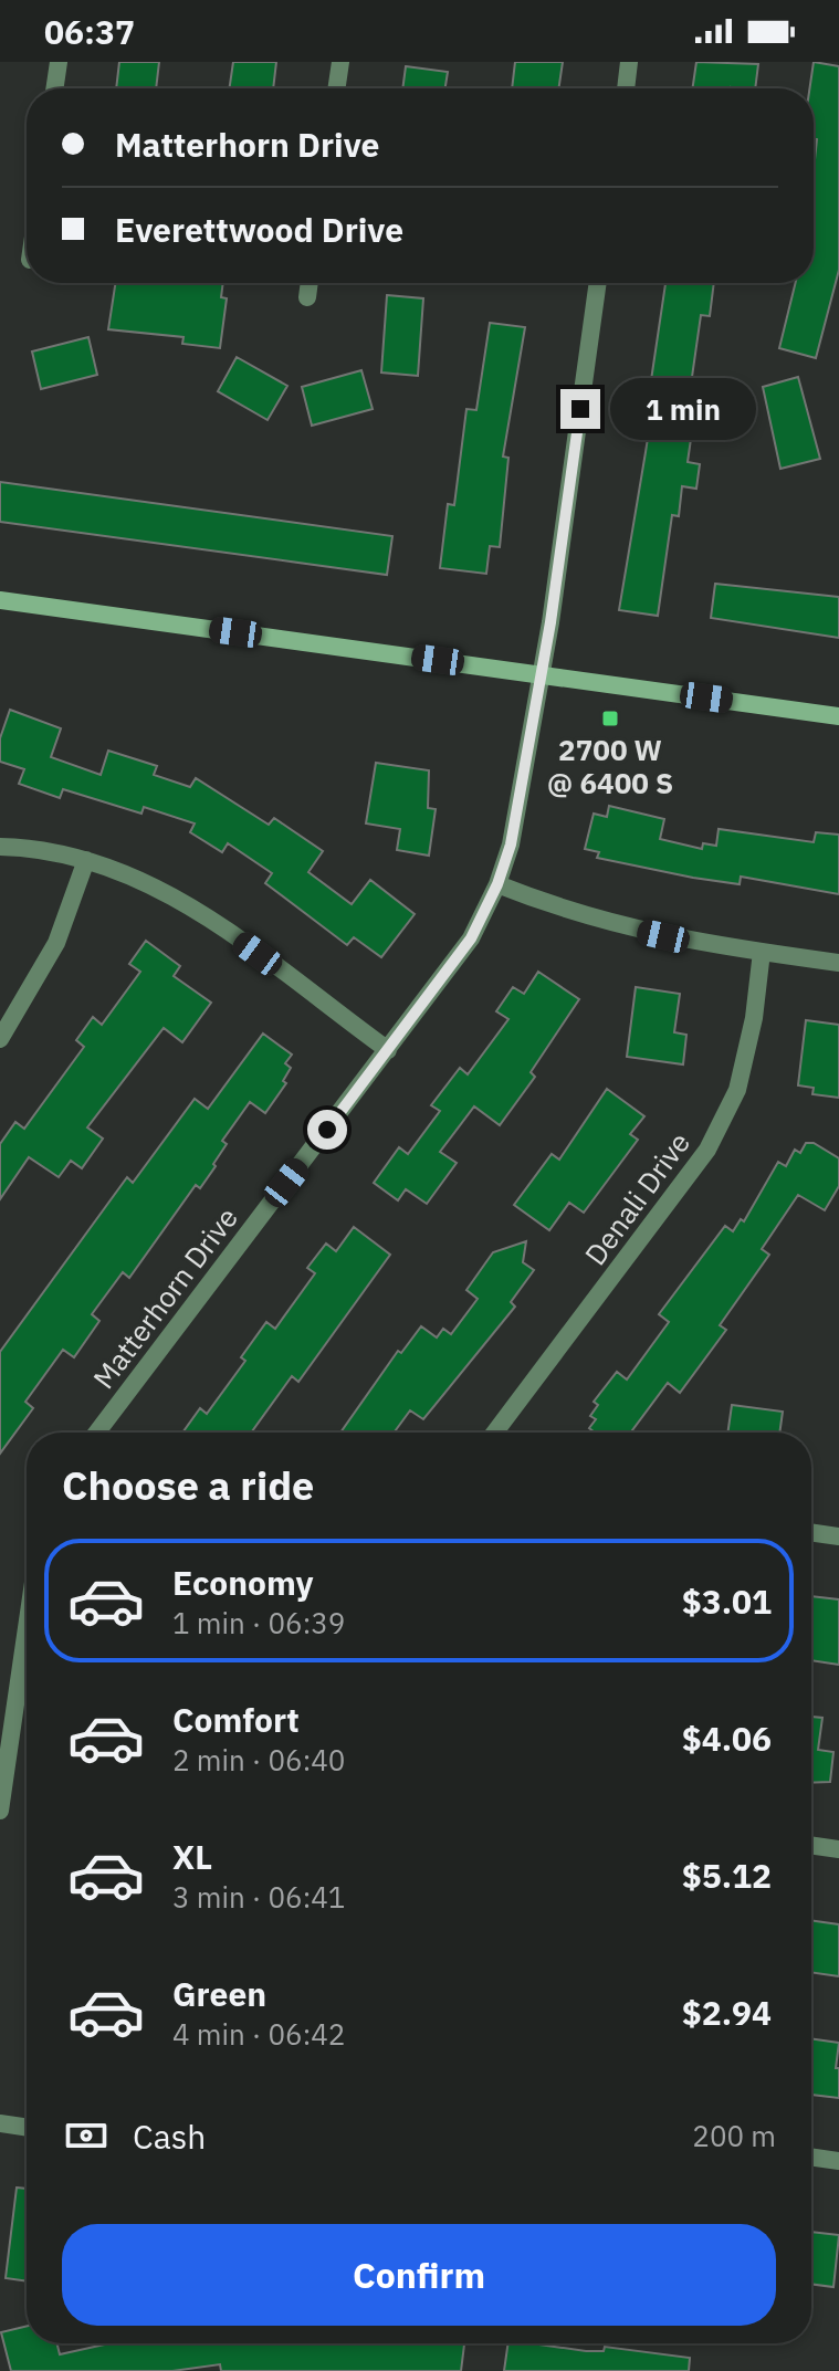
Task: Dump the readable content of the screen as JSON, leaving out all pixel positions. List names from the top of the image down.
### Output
{
  "streets": {
    "street": ["Denali Drive", "Matterhorn Drive"]
  },
  "places": {
    "transit": ["2700 W @ 6400 S"]
  },
  "page": {
    "status": "06:37",
    "banner": ["Matterhorn Drive", "Everettwood Drive"],
    "bubble": "1 min",
    "heading": "Choose a ride",
    "list": [
      {
        "name": "Economy",
        "note": "1 min · 06:39",
        "value": "$3.01"
      },
      {
        "name": "Comfort",
        "note": "2 min · 06:40",
        "value": "$4.06"
      },
      {
        "name": "XL",
        "note": "3 min · 06:41",
        "value": "$5.12"
      },
      {
        "name": "Green",
        "note": "4 min · 06:42",
        "value": "$2.94"
      }
    ],
    "pay": ["Cash", "200 m"],
    "buttons": "Confirm"
  }
}
